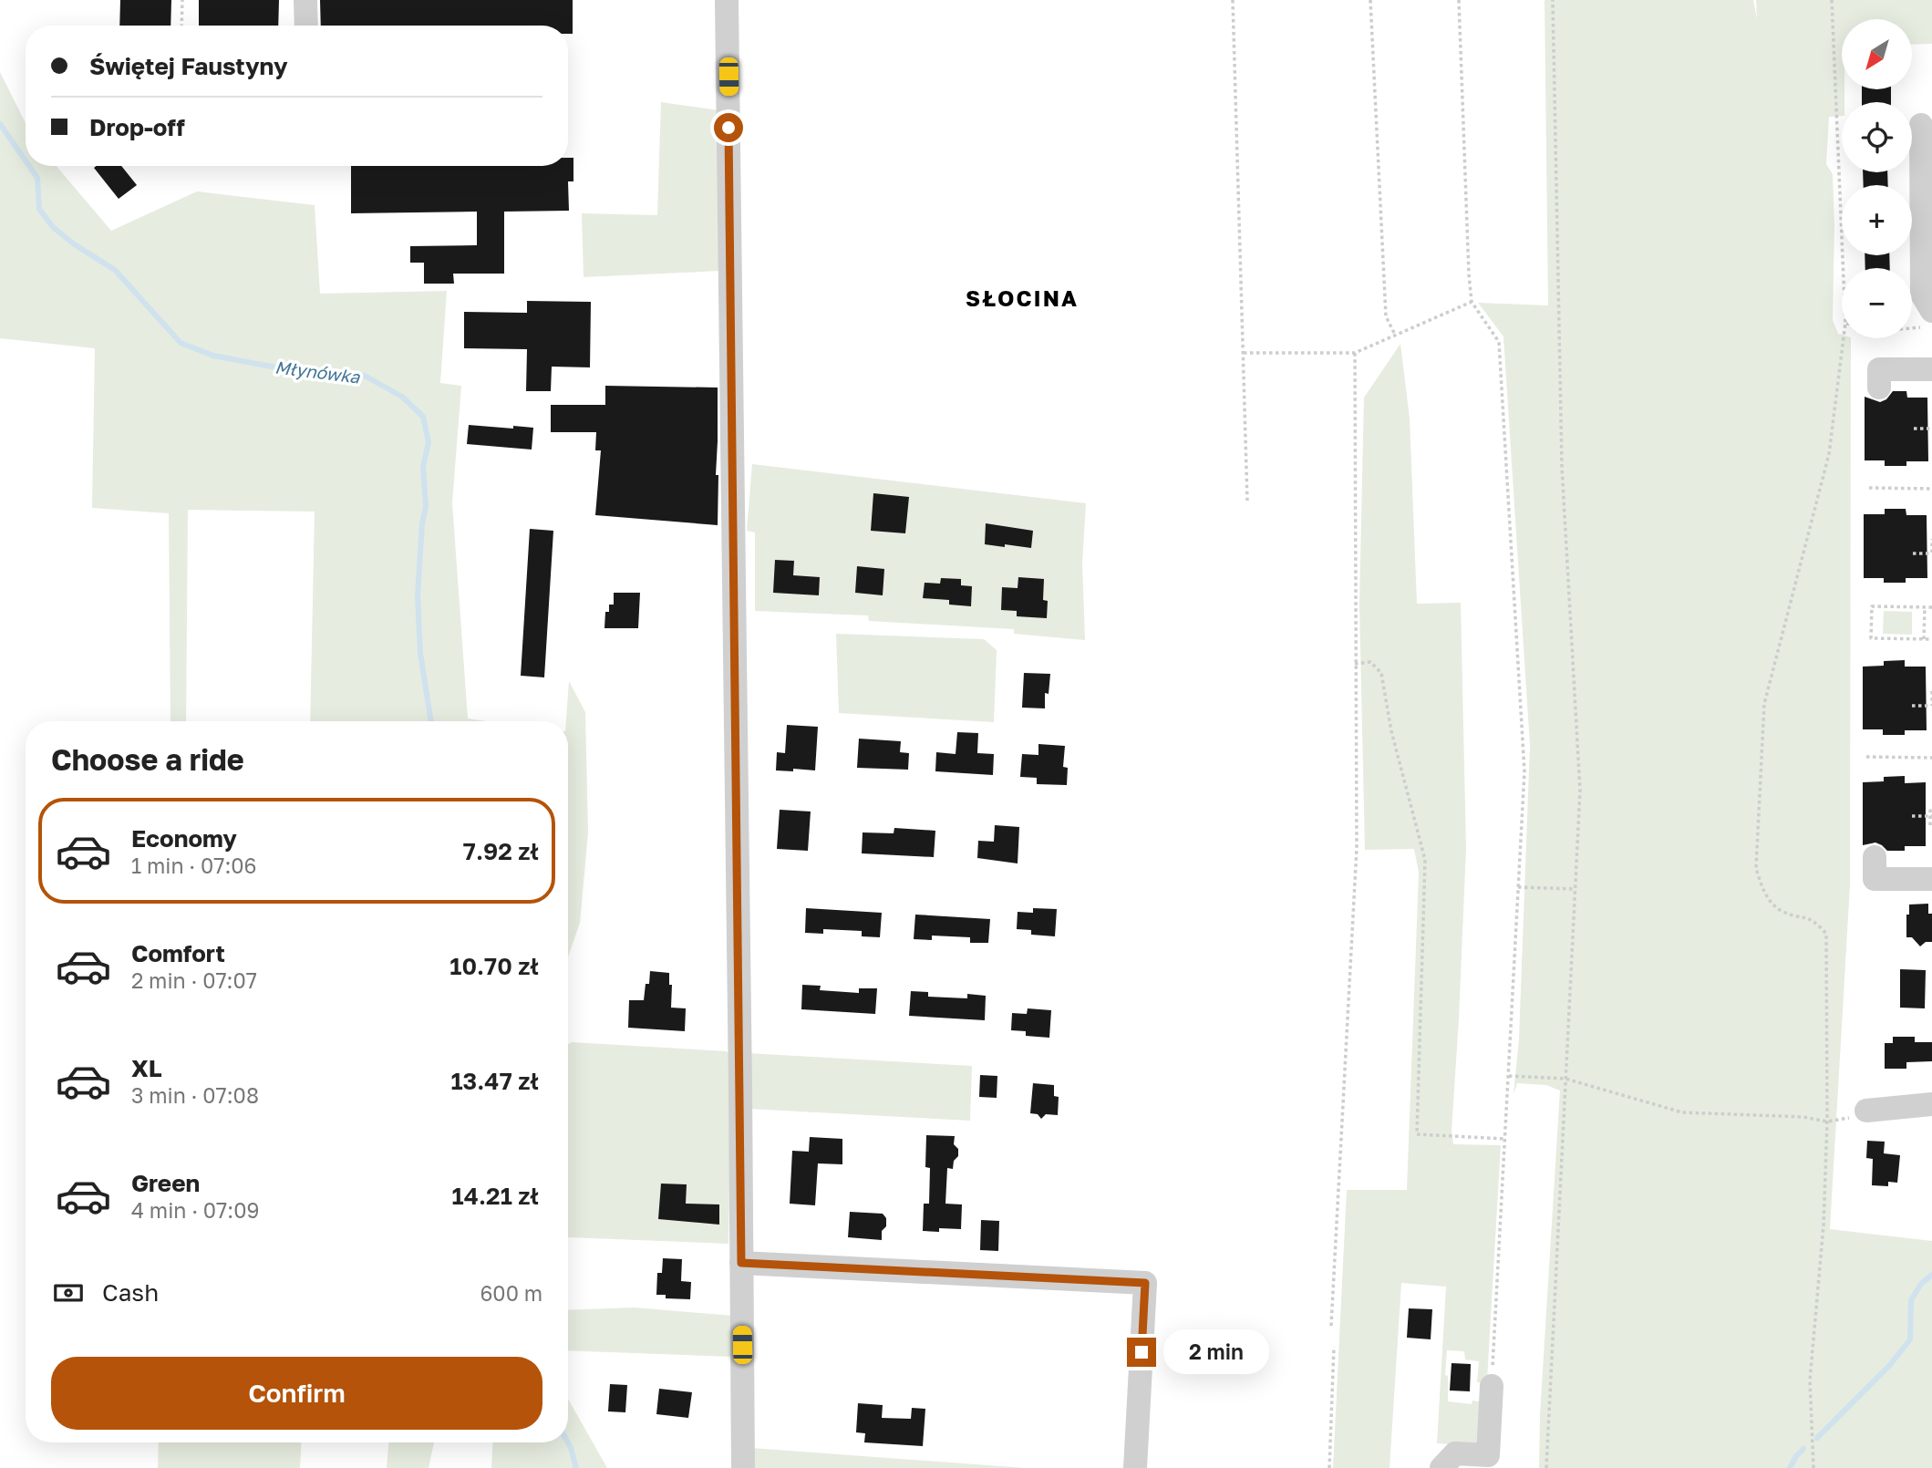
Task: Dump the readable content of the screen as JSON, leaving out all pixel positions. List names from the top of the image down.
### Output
{
  "districts": ["SŁOCINA"],
  "water": ["Młynówka"],
  "north": "bottom left",
  "page": {
    "map_buttons": ["+", "−"],
    "banner": ["Świętej Faustyny", "Drop-off"],
    "heading": "Choose a ride",
    "list": [
      {
        "name": "Economy",
        "note": "1 min · 07:06",
        "value": "7.92 zł"
      },
      {
        "name": "Comfort",
        "note": "2 min · 07:07",
        "value": "10.70 zł"
      },
      {
        "name": "XL",
        "note": "3 min · 07:08",
        "value": "13.47 zł"
      },
      {
        "name": "Green",
        "note": "4 min · 07:09",
        "value": "14.21 zł"
      }
    ],
    "pay": ["Cash", "600 m"],
    "bubble": "2 min",
    "buttons": "Confirm"
  }
}
